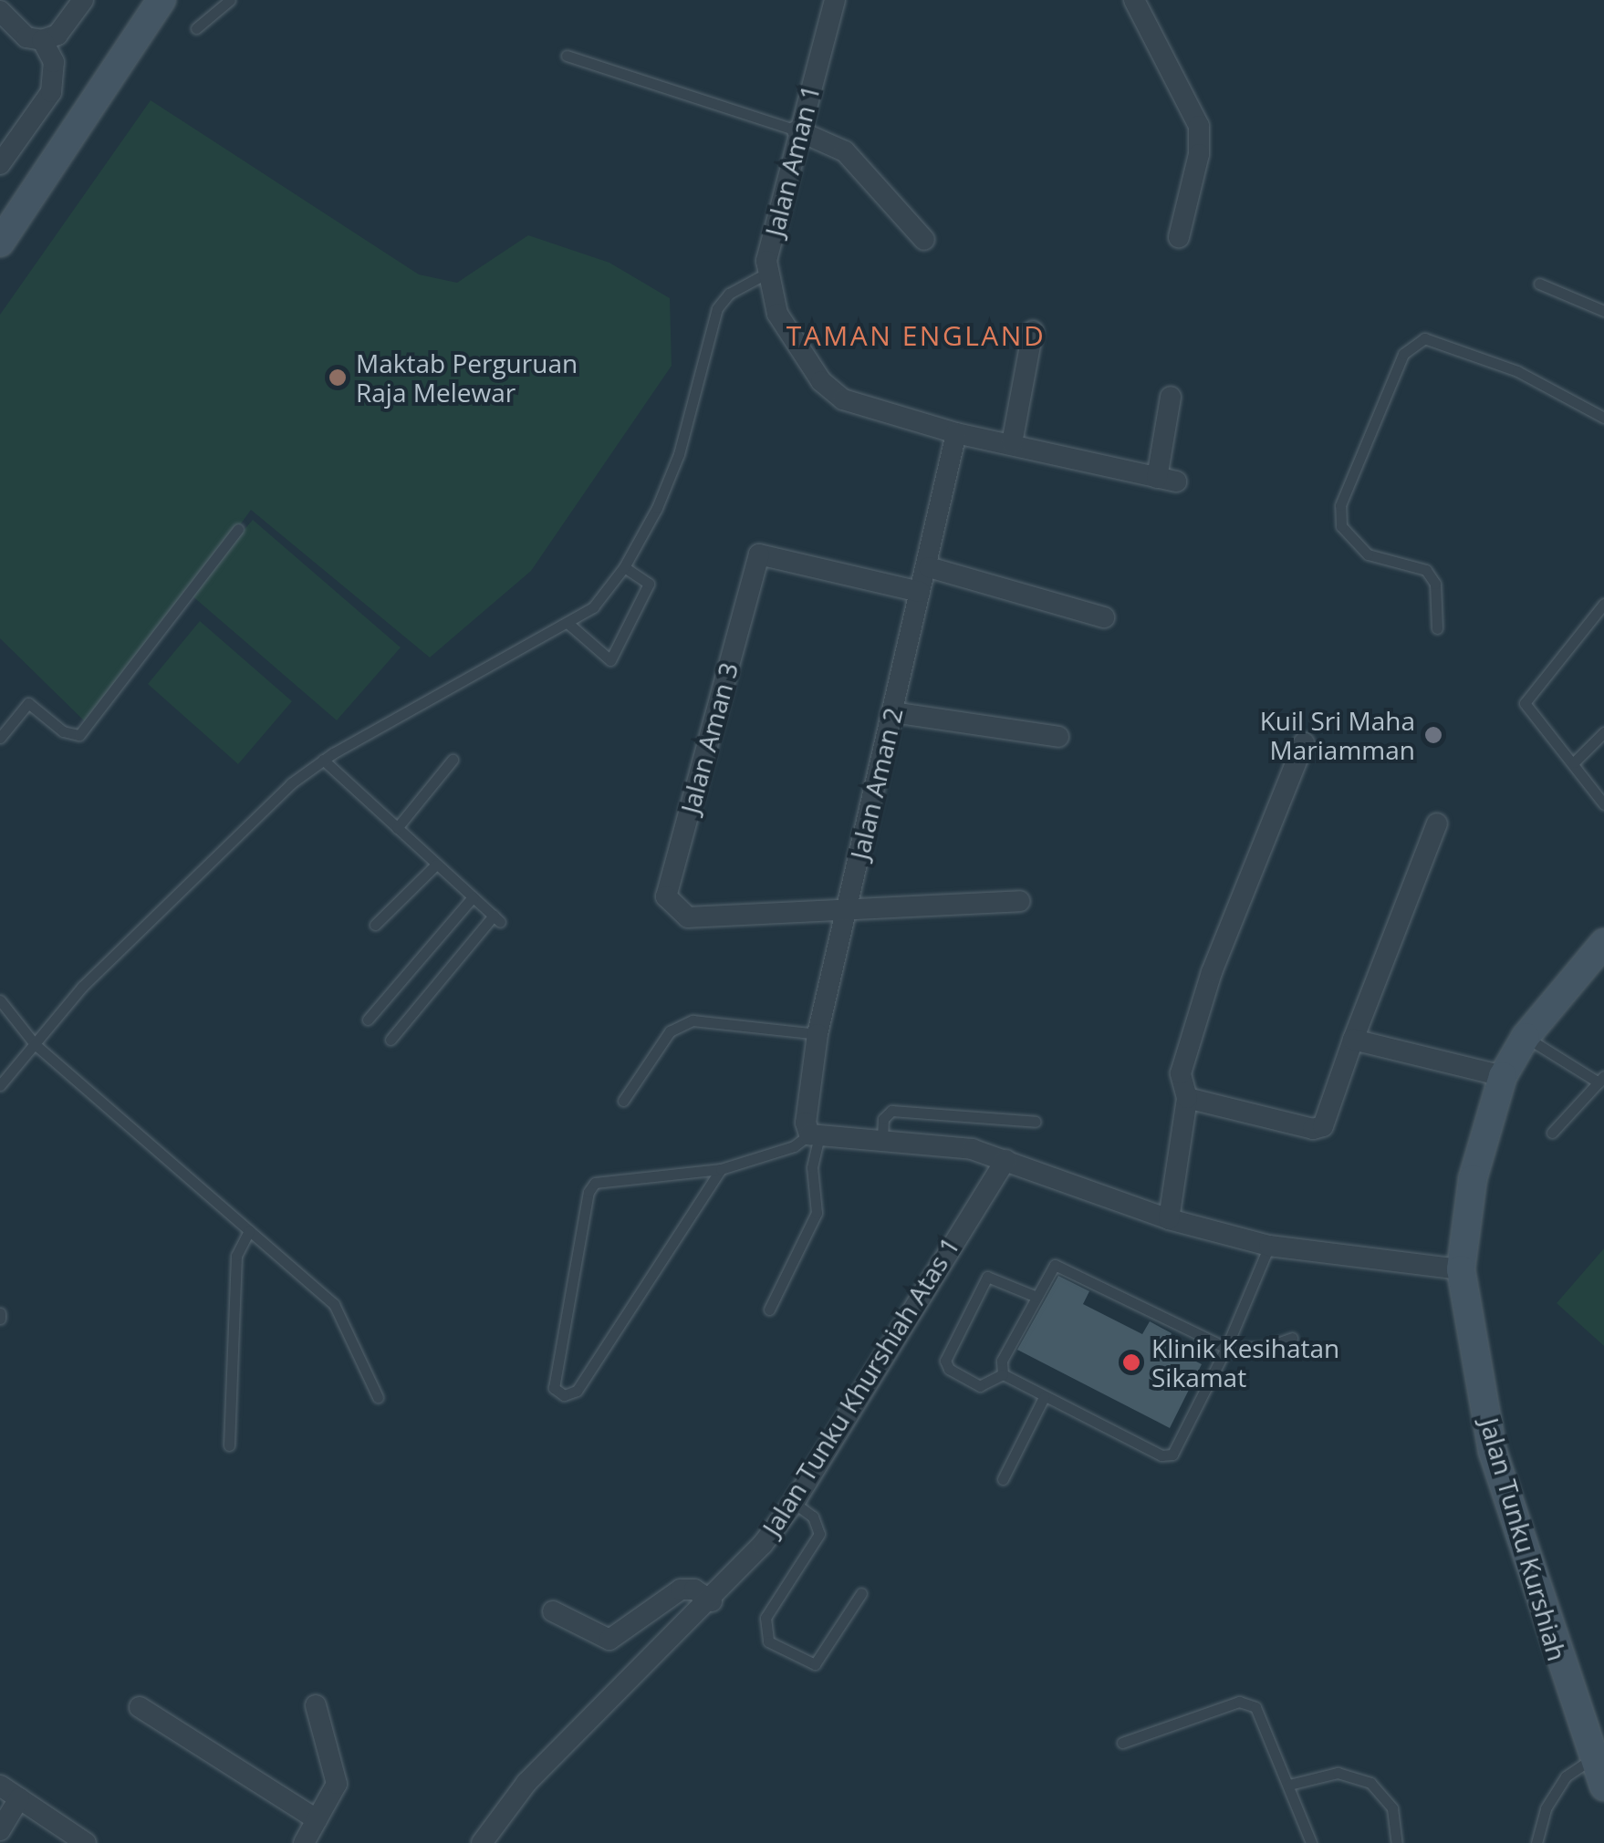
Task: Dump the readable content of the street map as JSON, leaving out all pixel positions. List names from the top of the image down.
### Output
{
  "streets": {
    "main road": ["Jalan Tunku Kurshiah"],
    "street": [
      "Jalan Aman 1",
      "Jalan Aman 3",
      "Jalan Aman 2",
      "Jalan Tunku Khurshiah Atas 1"
    ]
  },
  "crossings": [
    ["Jalan Aman 1", "Jalan Aman 2"],
    ["Jalan Aman 3", "Jalan Aman 2"]
  ],
  "districts": ["TAMAN ENGLAND"],
  "places": ["Maktab Perguruan Raja Melewar", "Kuil Sri Maha Mariamman", "Klinik Kesihatan Sikamat"]
}
